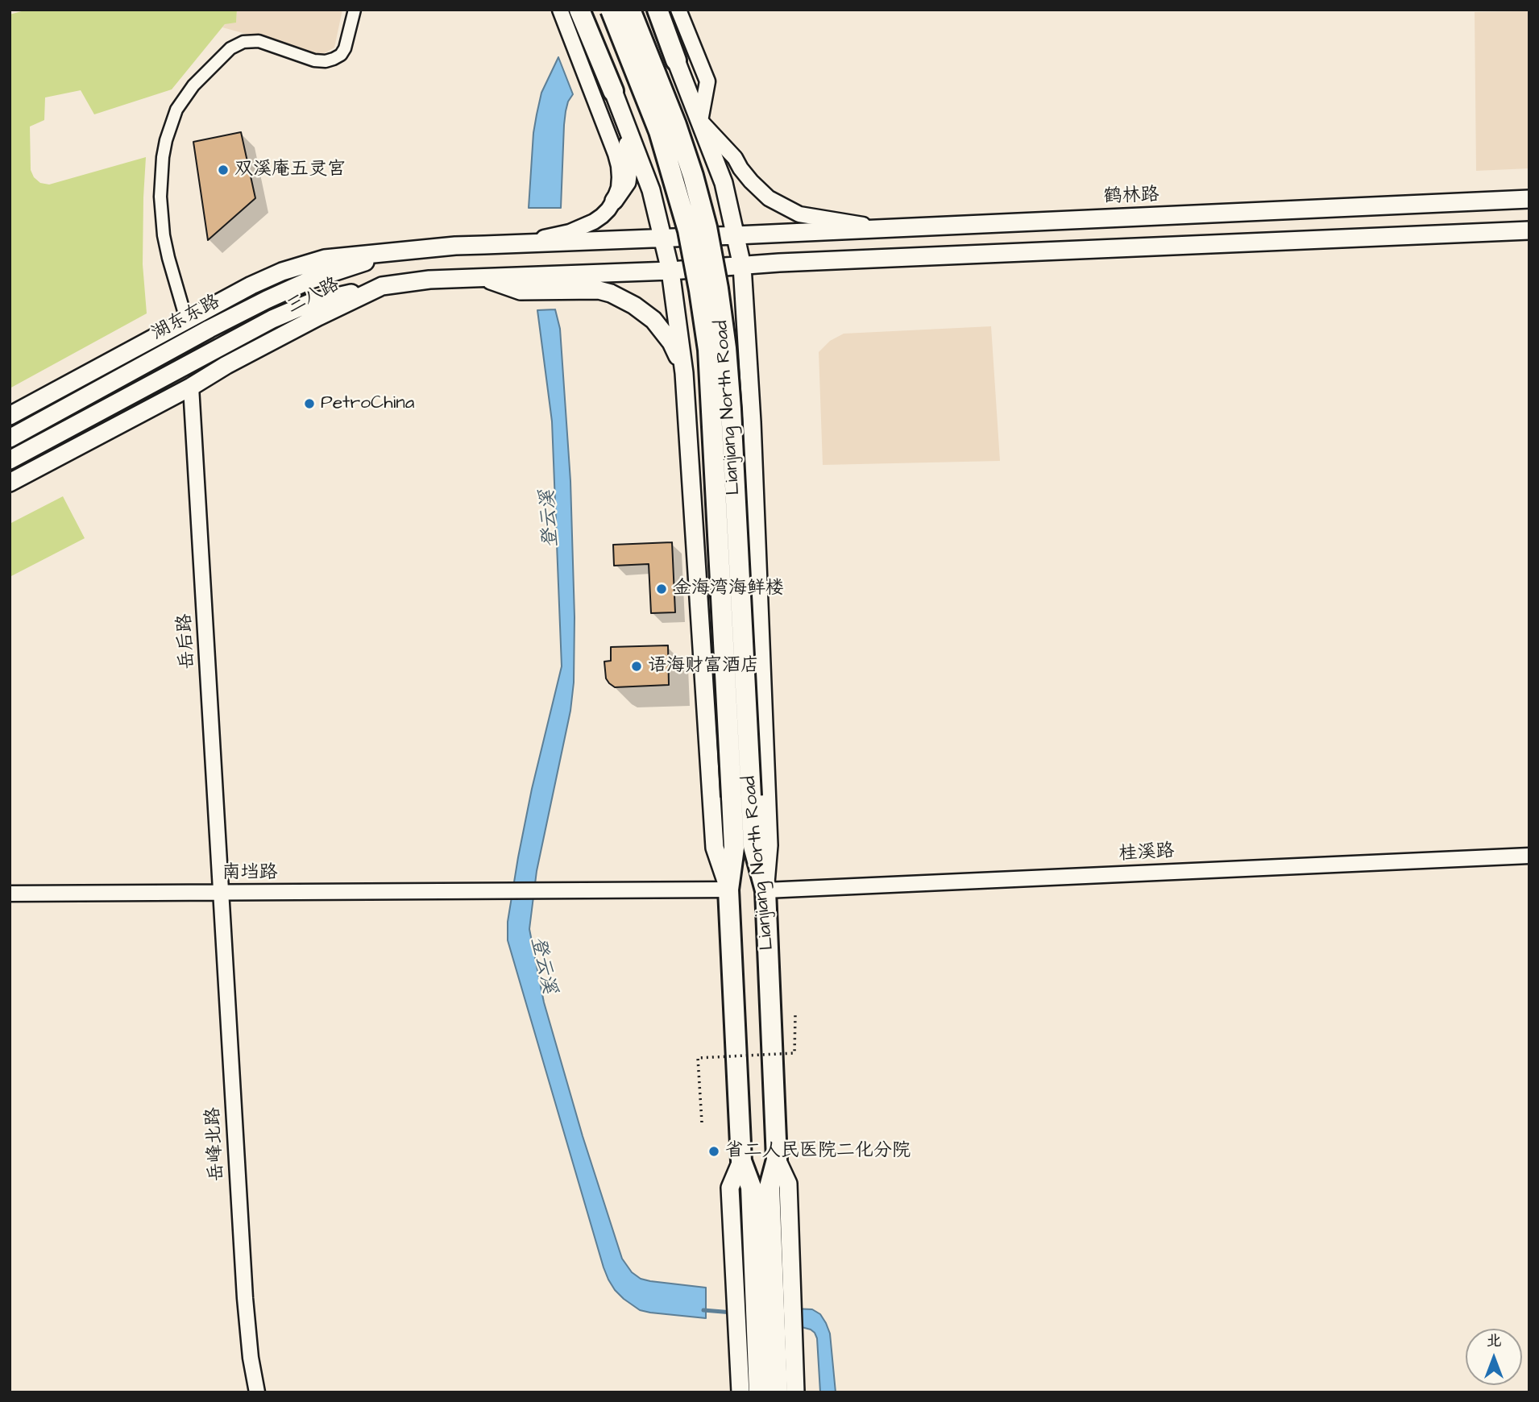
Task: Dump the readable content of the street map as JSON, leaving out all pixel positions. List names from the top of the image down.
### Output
{
  "streets": {
    "highway": ["Lianjiang North Road"],
    "main road": ["鹤林路", "三八路", "湖东东路"],
    "street": [
      "岳后路",
      "桂溪路",
      "南垱路",
      "岳峰北路"
    ]
  },
  "crossings": [
    ["鹤林路", "三八路"],
    ["三八路", "湖东东路"],
    ["三八路", "岳后路"],
    ["Lianjiang North Road", "桂溪路"],
    ["Lianjiang North Road", "南垱路"],
    ["岳后路", "南垱路"],
    ["岳后路", "岳峰北路"],
    ["南垱路", "岳峰北路"]
  ],
  "water": ["登云溪"],
  "places": [
    "双溪庵五灵宫",
    "PetroChina",
    "金海湾海鲜楼",
    "语海财富酒店",
    "省二人民医院二化分院"
  ],
  "north": "top"
}
